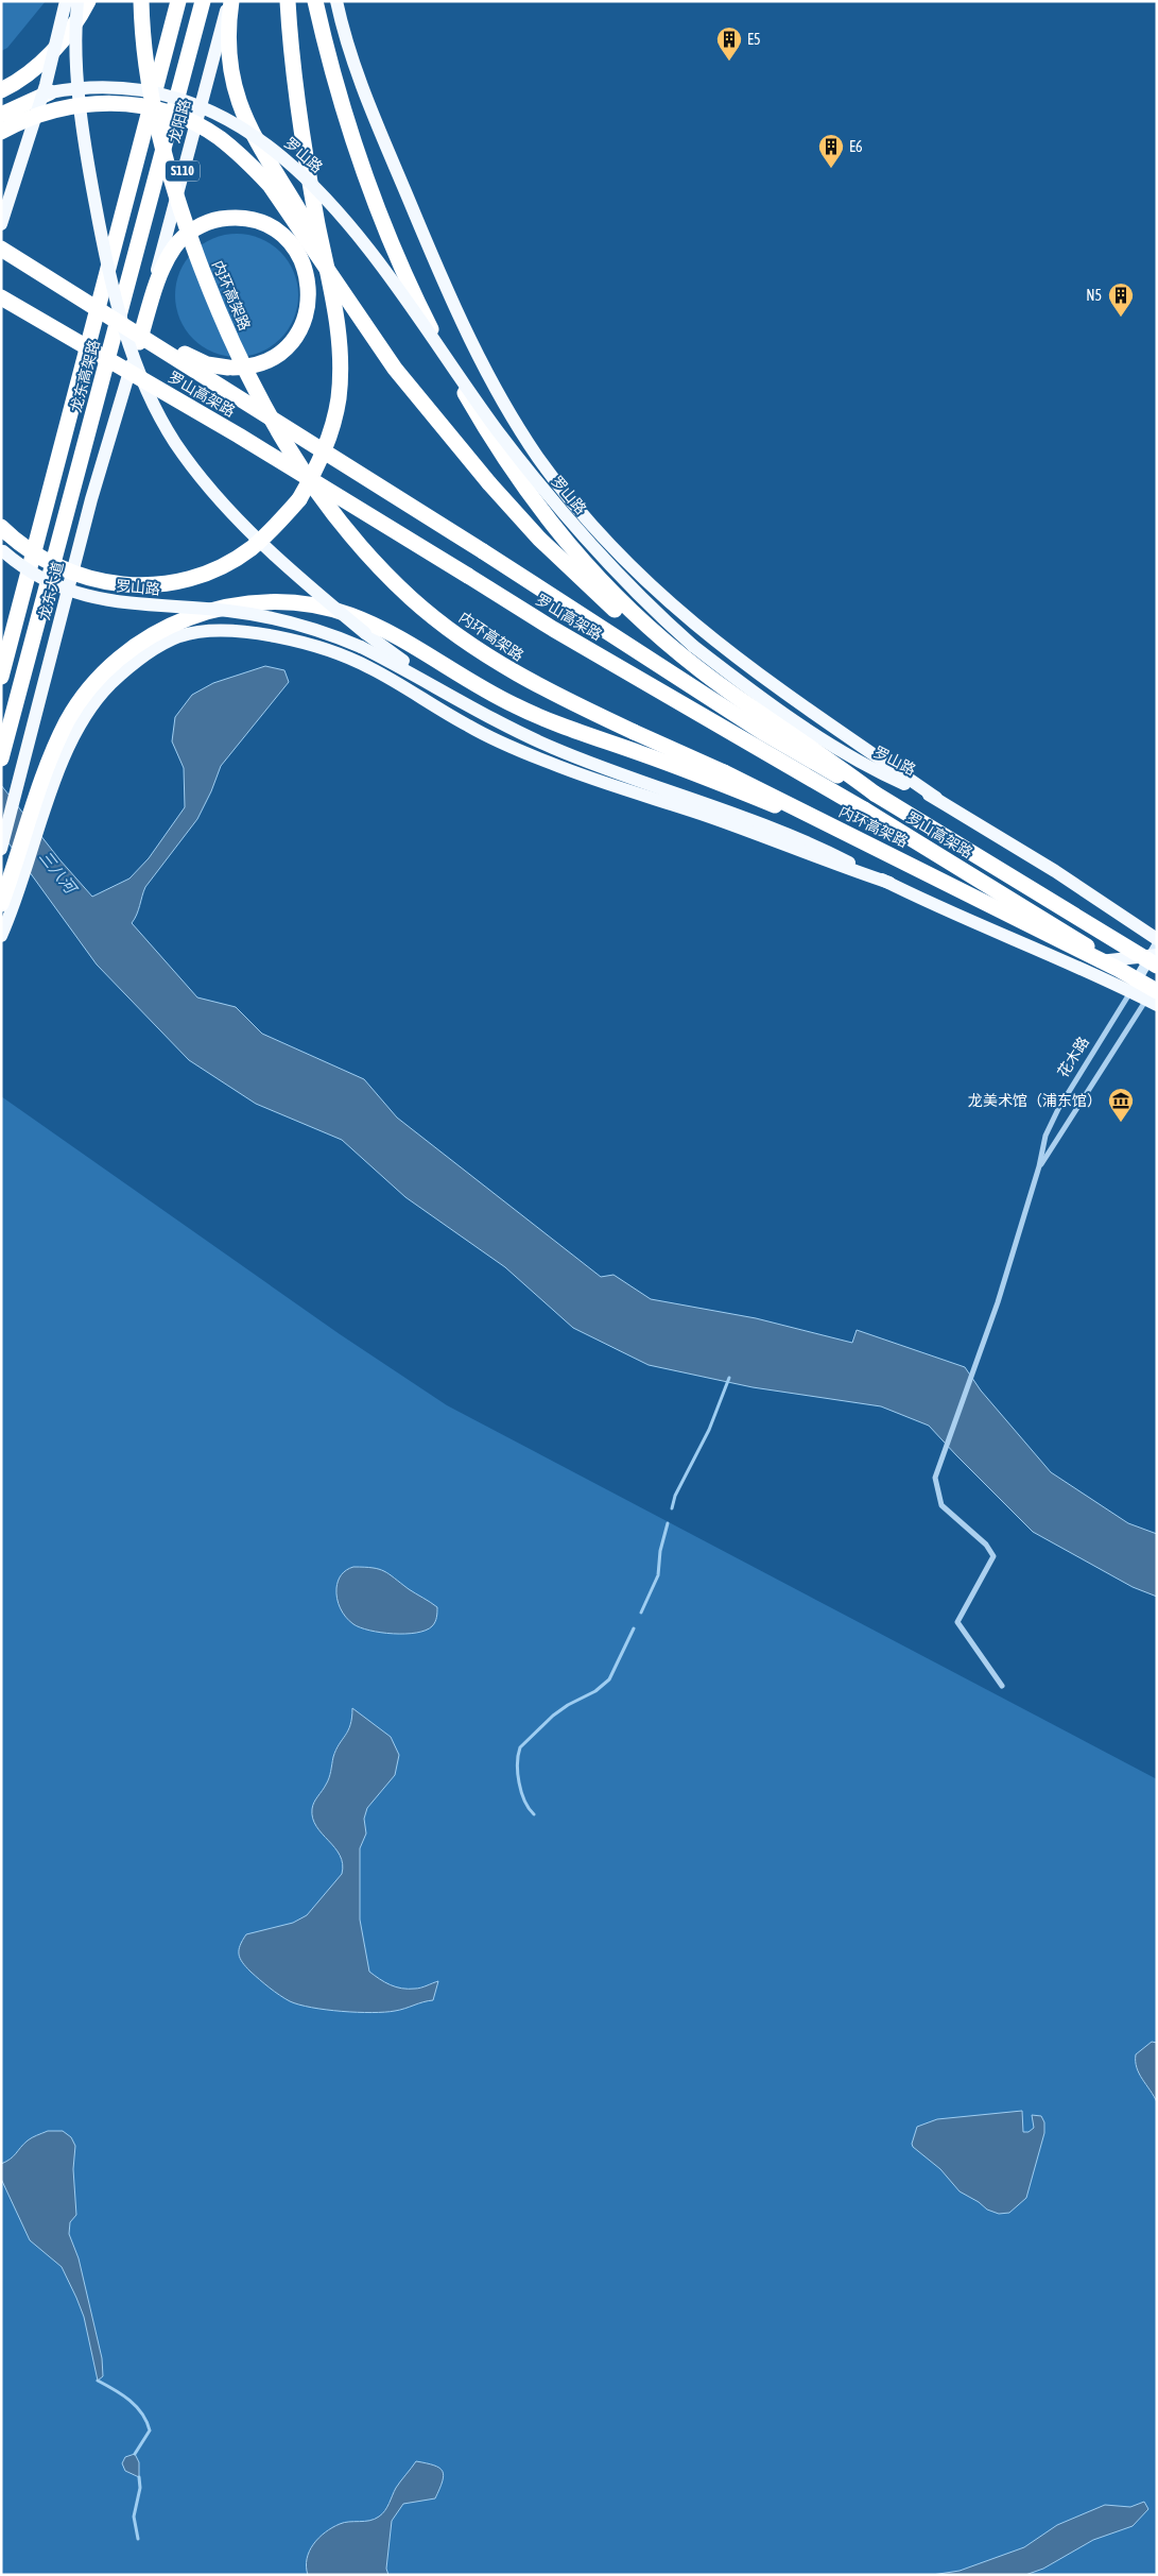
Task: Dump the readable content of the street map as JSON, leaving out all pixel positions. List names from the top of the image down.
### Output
{
  "streets": {
    "highway": ["内环高架路", "龙东高架路", "罗山高架路"],
    "main road": [
      "龙阳路",
      "罗山路",
      "S110",
      "龙东大道",
      "花木路"
    ]
  },
  "crossings": [
    ["龙阳路", "龙东大道"],
    ["罗山路", "内环高架路"],
    ["罗山路", "花木路"],
    ["内环高架路", "罗山高架路"],
    ["内环高架路", "花木路"]
  ],
  "water": ["三八河"],
  "places": {
    "building": ["E5", "E6", "N5"],
    "museum": ["龙美术馆（浦东馆）"]
  }
}
